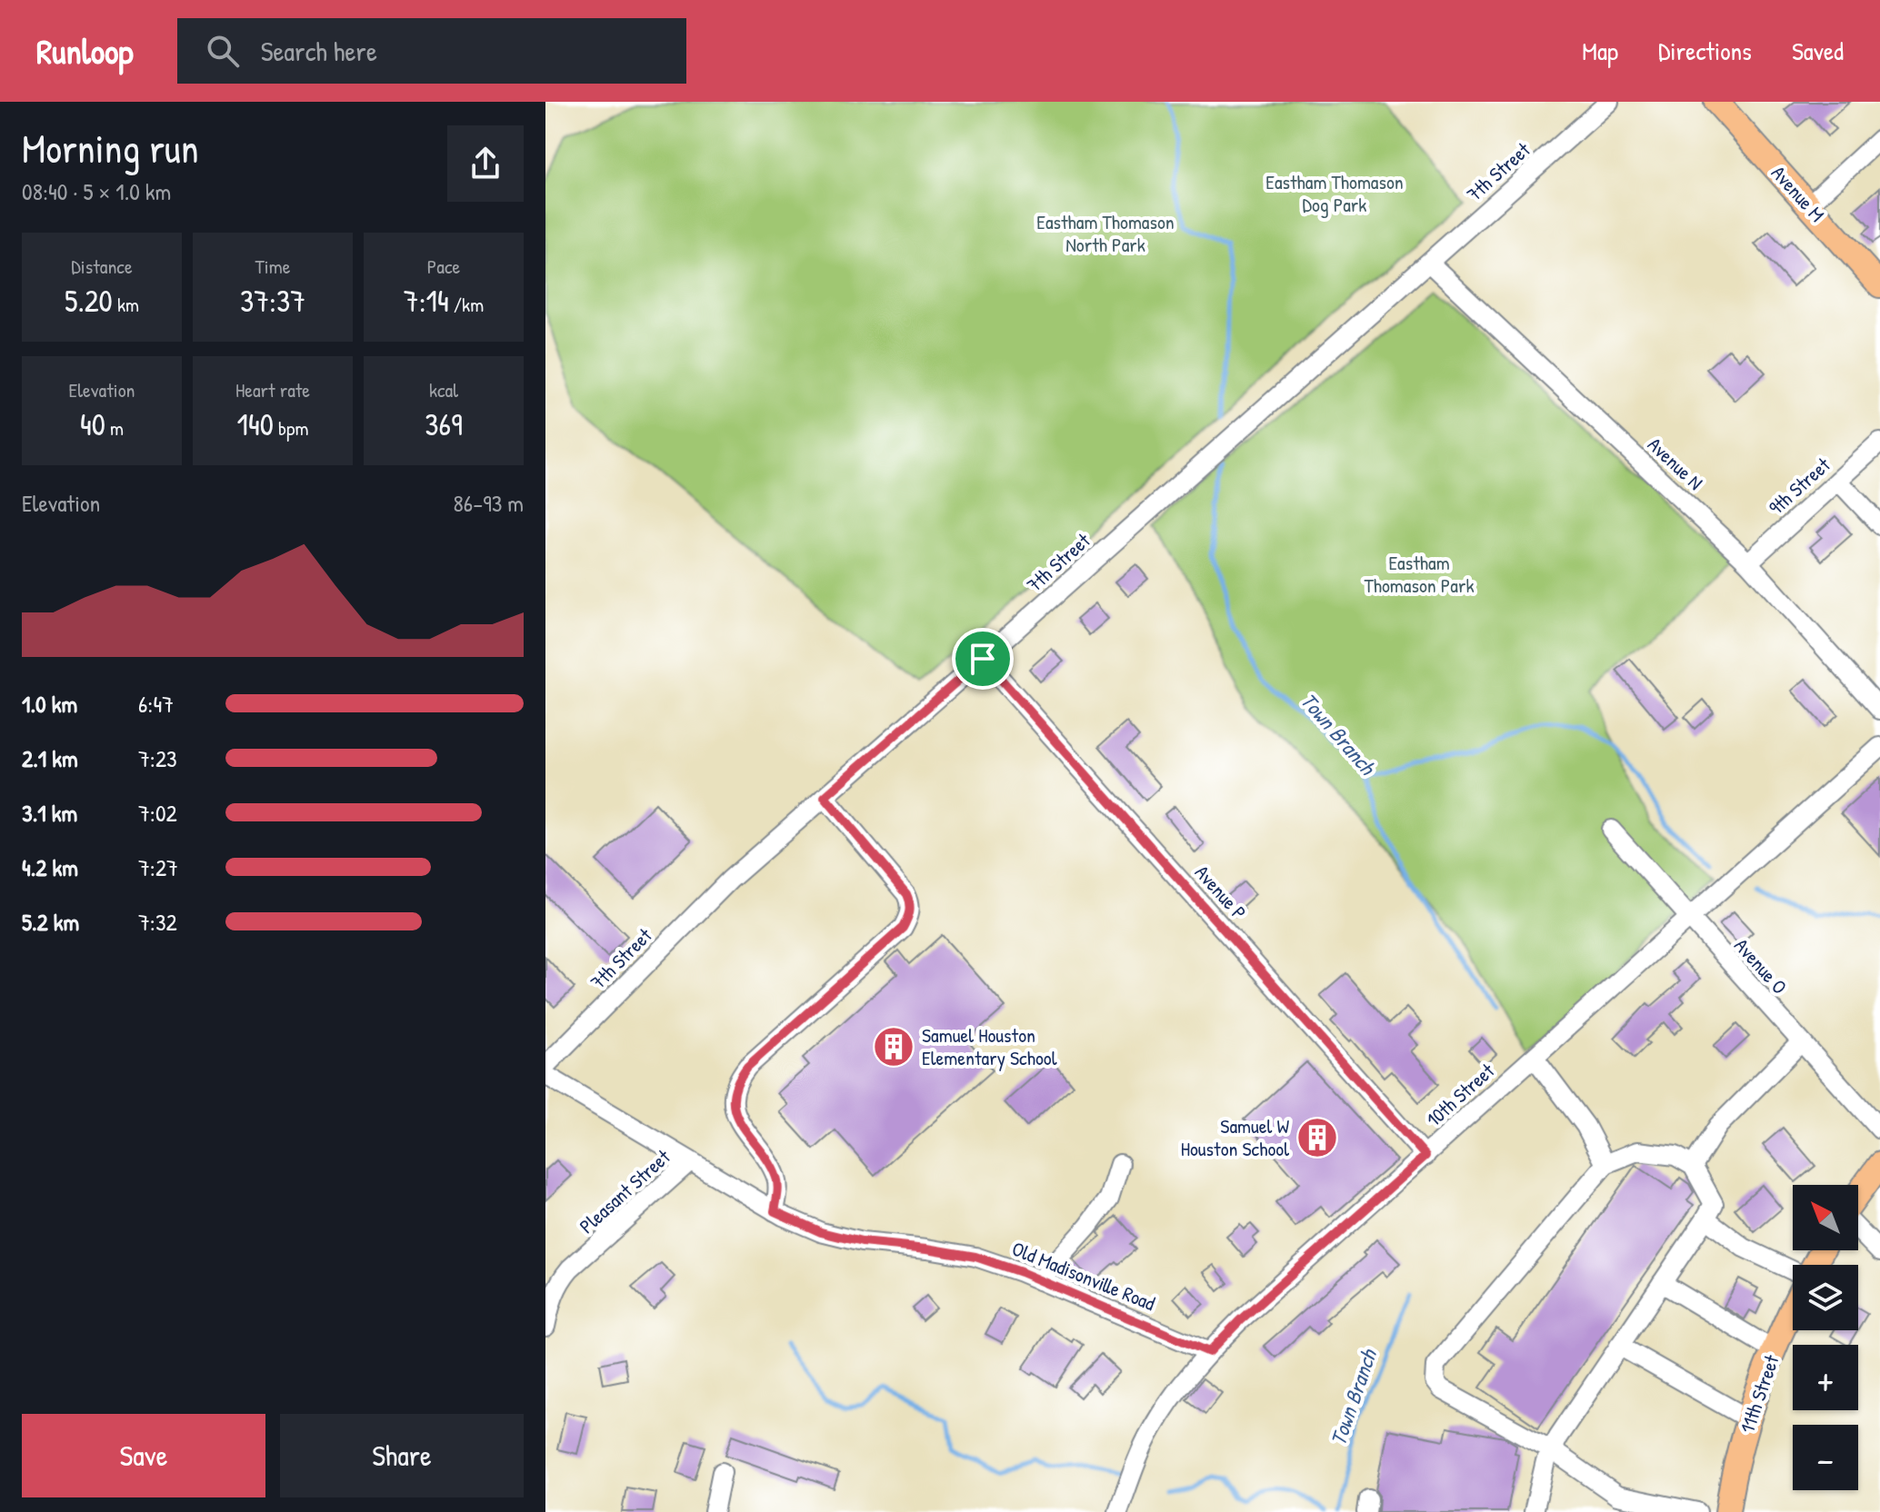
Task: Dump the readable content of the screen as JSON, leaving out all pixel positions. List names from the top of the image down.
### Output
{
  "streets": {
    "main road": ["Avenue M", "11th Street"],
    "street": [
      "7th Street",
      "Avenue N",
      "9th Street",
      "Avenue P",
      "Avenue O",
      "10th Street",
      "Pleasant Street",
      "Old Madisonville Road"
    ]
  },
  "crossings": [
    ["7th Street", "Avenue N"],
    ["7th Street", "Avenue P"],
    ["Avenue N", "9th Street"],
    ["Avenue P", "10th Street"],
    ["Avenue O", "10th Street"],
    ["10th Street", "Old Madisonville Road"],
    ["Pleasant Street", "Old Madisonville Road"]
  ],
  "water": ["Town Branch"],
  "parks": ["Eastham Thomason Dog Park", "Eastham Thomason North Park", "Eastham Thomason Park"],
  "places": {
    "building": ["Samuel Houston Elementary School", "Samuel W Houston School"]
  },
  "north": "top left",
  "page": {
    "header": "Runloop",
    "search": "Search here",
    "nav": ["Map", "Directions", "Saved"],
    "heading": ["Morning run", "08:40 · 5 × 1.0 km"],
    "stats": [
      ["Distance", "5.20 km"],
      ["Time", "37:37"],
      ["Pace", "7:14 /km"],
      ["Elevation", "40 m"],
      ["Heart rate", "140 bpm"],
      ["kcal", "369"]
    ],
    "chart": ["Elevation", "86–93 m"],
    "list": [
      {
        "name": "1.0 km",
        "note": "6:47"
      },
      {
        "name": "2.1 km",
        "note": "7:23"
      },
      {
        "name": "3.1 km",
        "note": "7:02"
      },
      {
        "name": "4.2 km",
        "note": "7:27"
      },
      {
        "name": "5.2 km",
        "note": "7:32"
      }
    ],
    "map_buttons": ["+", "−"],
    "buttons": ["Save", "Share"]
  }
}
